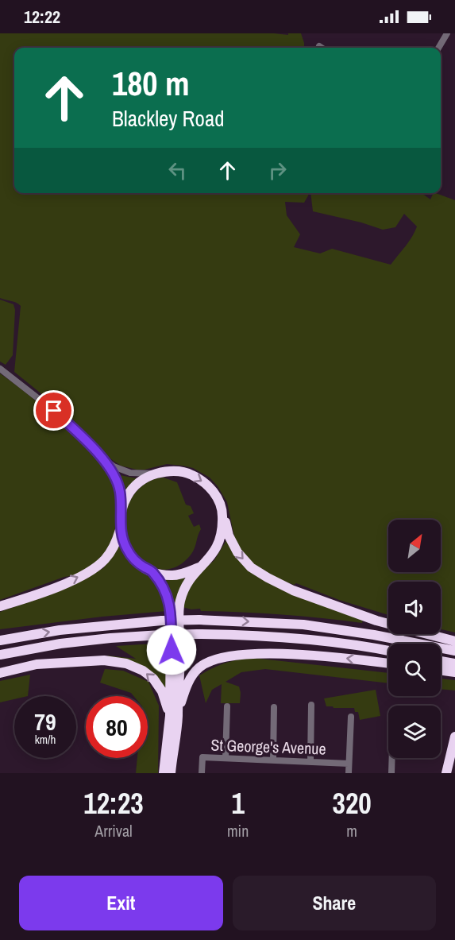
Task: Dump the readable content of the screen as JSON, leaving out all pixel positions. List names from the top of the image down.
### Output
{
  "streets": {
    "street": ["St George's Avenue"]
  },
  "north": "top right",
  "page": {
    "status": "12:22",
    "turn": ["180 m", "Blackley Road"],
    "speed": "79 km/h",
    "limit": "80",
    "eta": [
      "12:23",
      "Arrival",
      "1",
      "min",
      "320",
      "m"
    ],
    "buttons": ["Exit", "Share"]
  }
}
